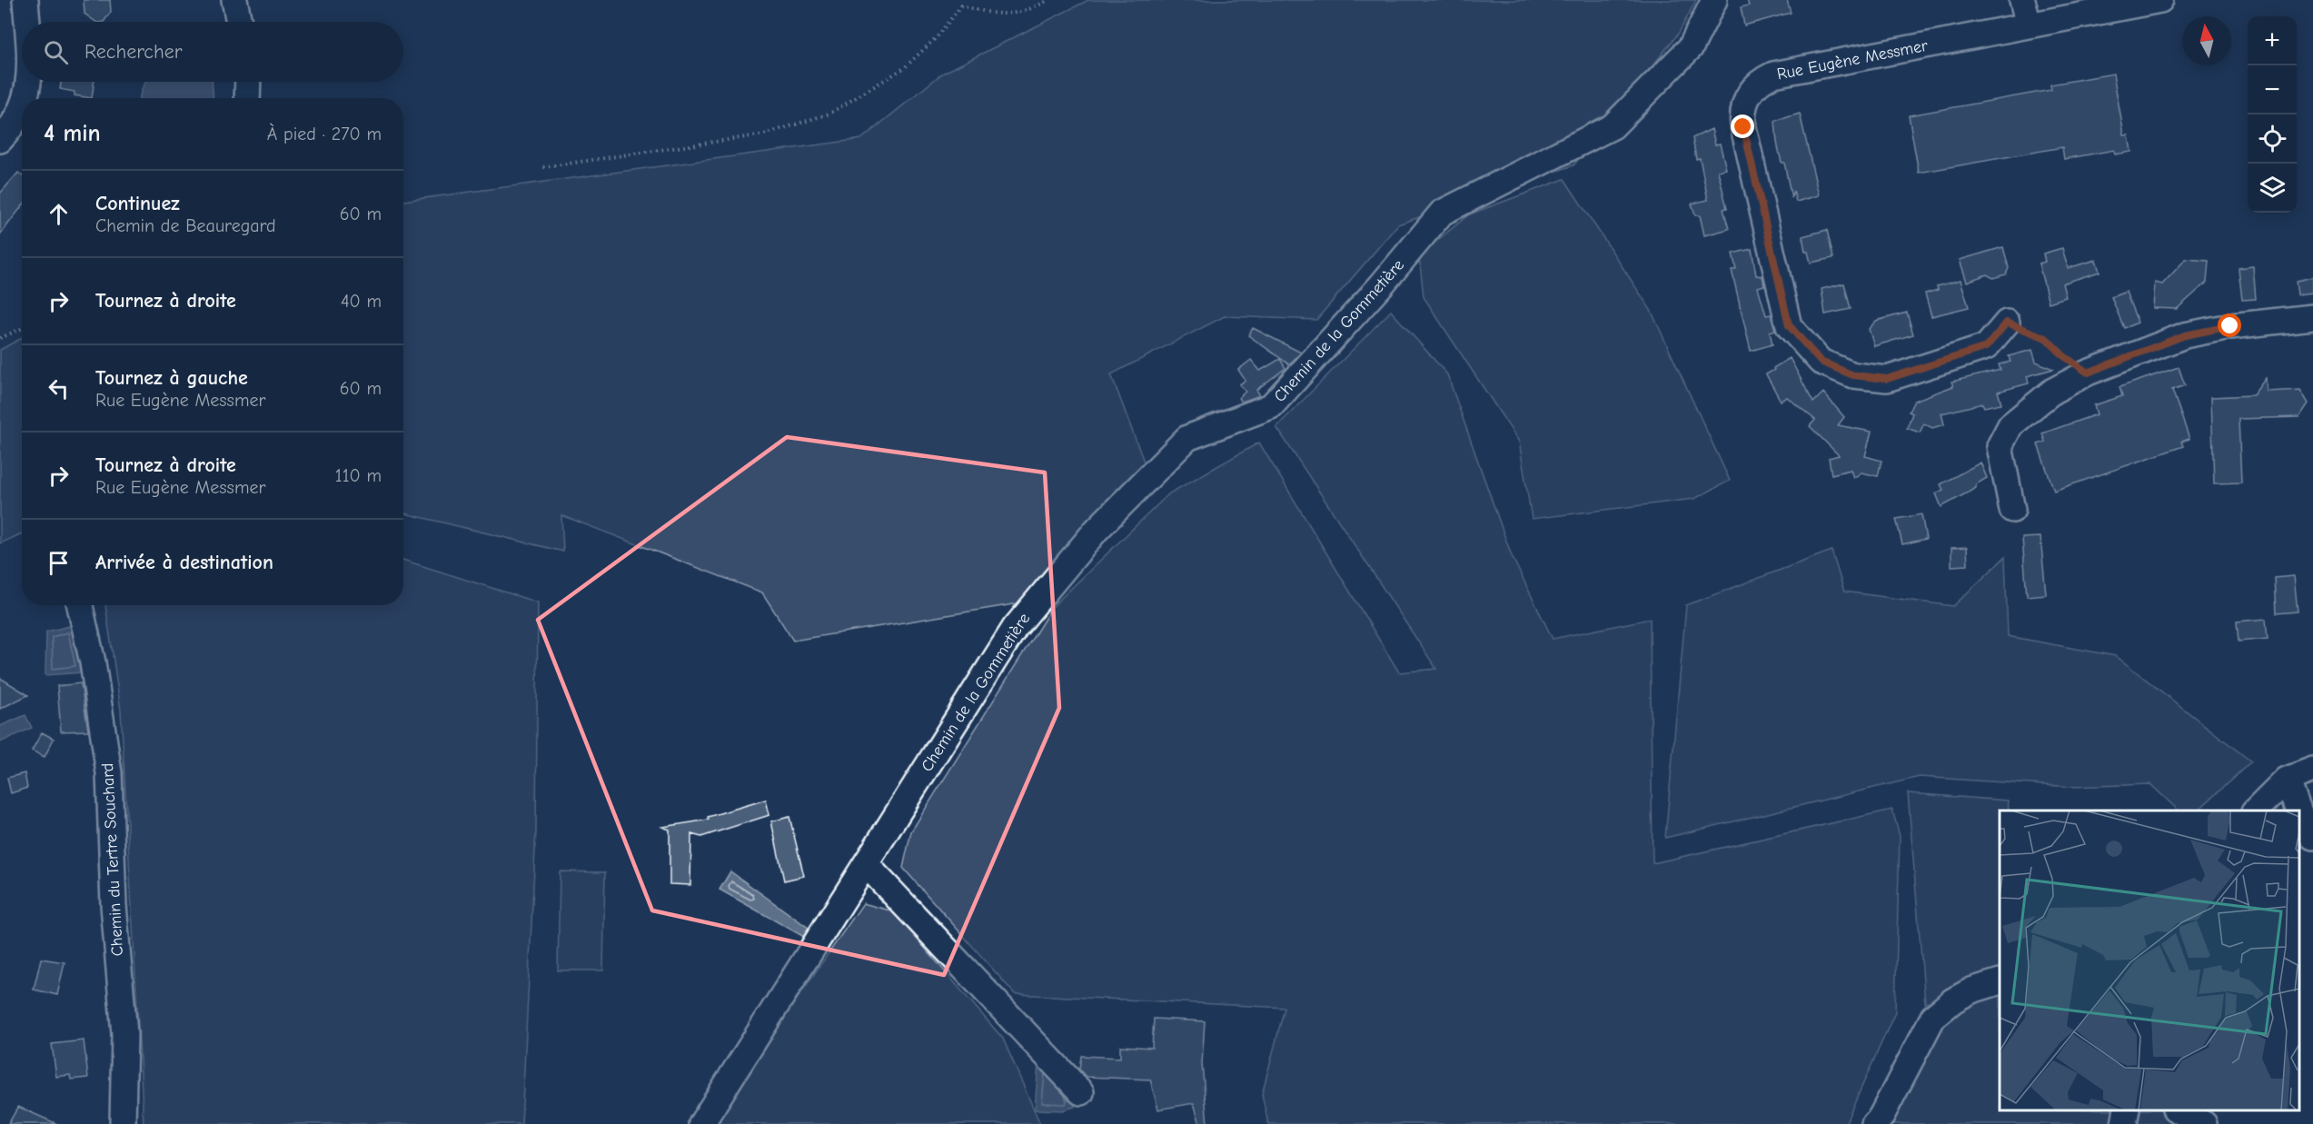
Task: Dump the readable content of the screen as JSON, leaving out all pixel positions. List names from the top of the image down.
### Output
{
  "streets": {
    "street": ["Rue Eugène Messmer", "Chemin de la Gommetière", "Chemin du Tertre Souchard"]
  },
  "north": "top",
  "page": {
    "map_buttons": ["+", "−"],
    "search": "Rechercher",
    "heading": ["4 min", "À pied · 270 m"],
    "list": [
      ["Continuez", "Chemin de Beauregard", "60 m"],
      ["Tournez à droite", "40 m"],
      ["Tournez à gauche", "Rue Eugène Messmer", "60 m"],
      ["Tournez à droite", "Rue Eugène Messmer", "110 m"],
      "Arrivée à destination"
    ]
  }
}
